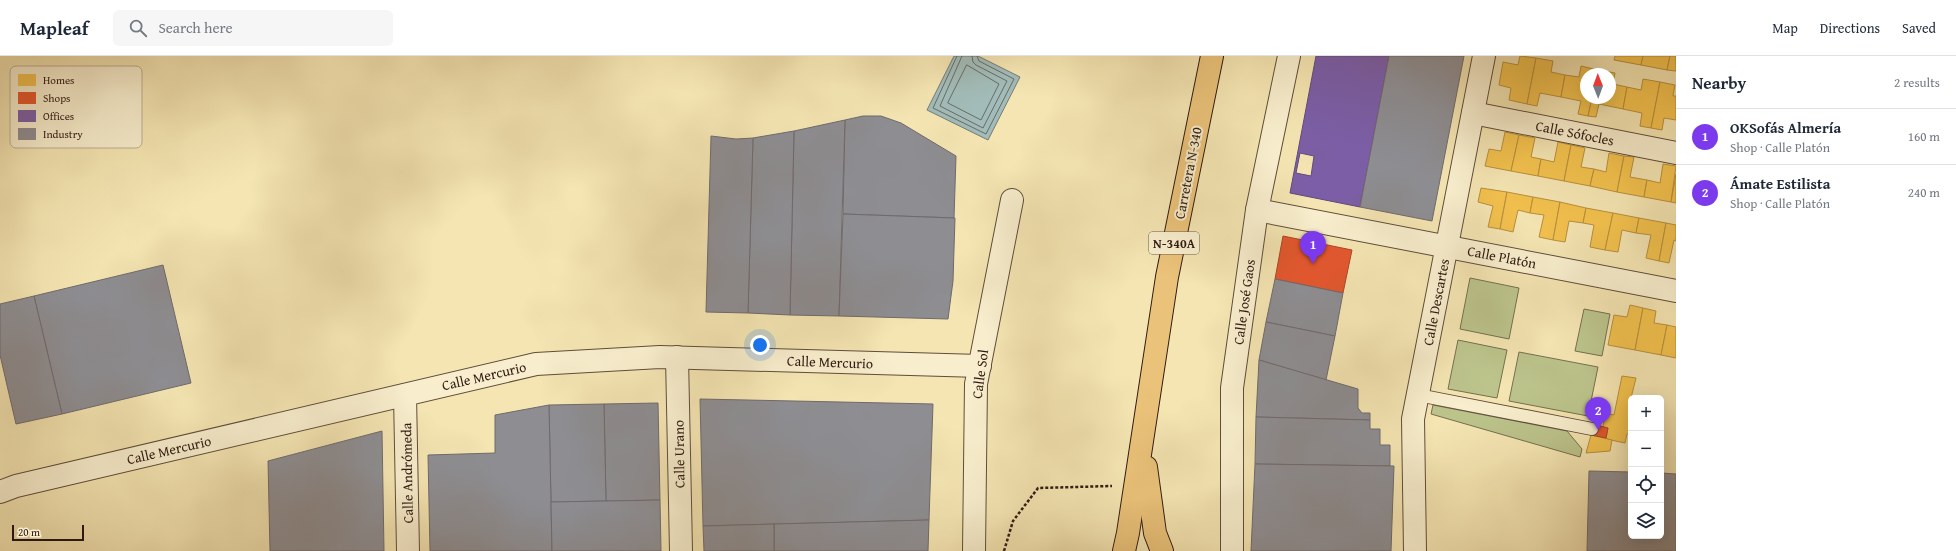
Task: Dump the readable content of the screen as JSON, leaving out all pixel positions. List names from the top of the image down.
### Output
{
  "streets": {
    "highway": ["Carretera N-340", "N-340A"],
    "street": [
      "Calle Sófocles",
      "Calle Platón",
      "Calle José Gaos",
      "Calle Descartes",
      "Calle Mercurio",
      "Calle Sol",
      "Calle Urano",
      "Calle Andrómeda"
    ]
  },
  "crossings": [
    ["Calle Sófocles", "Calle Descartes"],
    ["Calle Platón", "Calle José Gaos"],
    ["Calle Platón", "Calle Descartes"],
    ["Calle Mercurio", "Calle Sol"],
    ["Calle Mercurio", "Calle Urano"],
    ["Calle Mercurio", "Calle Andrómeda"]
  ],
  "legend": [
    "Homes",
    "Shops",
    "Offices",
    "Industry"
  ],
  "scale_bar": "20 m",
  "north": "top",
  "page": {
    "header": "Mapleaf",
    "search": "Search here",
    "nav": ["Map", "Directions", "Saved"],
    "heading": ["Nearby", "2 results"],
    "list": [
      {
        "mark": "1",
        "name": "OKSofás Almería",
        "note": "Shop · Calle Platón",
        "value": "160 m"
      },
      {
        "mark": "2",
        "name": "Ámate Estilista",
        "note": "Shop · Calle Platón",
        "value": "240 m"
      }
    ],
    "pins": ["1", "2"],
    "map_buttons": ["+", "−"],
    "scale": "20 m"
  }
}
